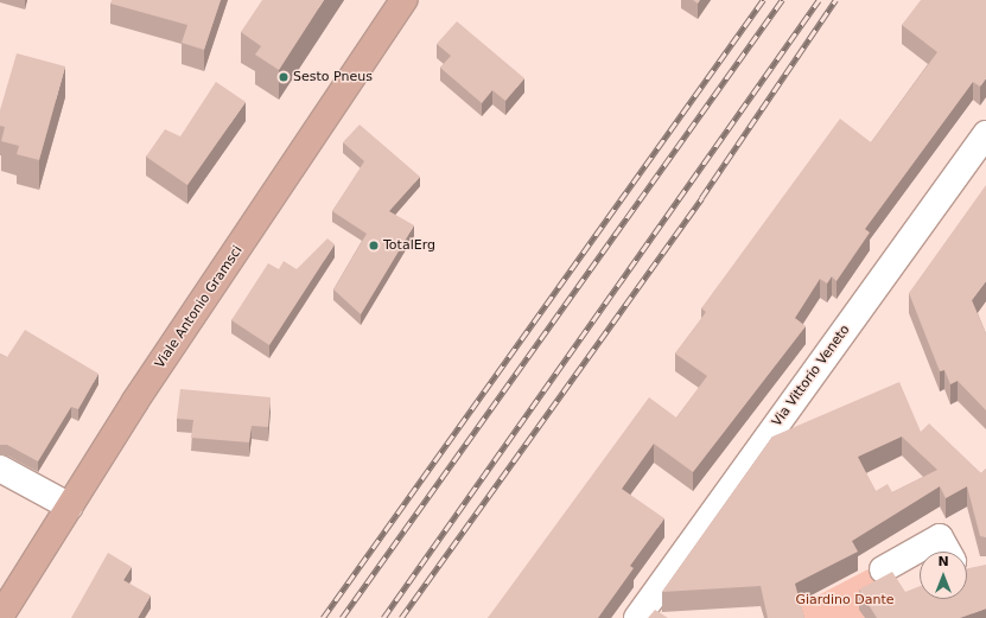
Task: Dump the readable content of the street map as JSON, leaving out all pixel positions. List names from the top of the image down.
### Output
{
  "streets": {
    "main road": ["Viale Antonio Gramsci"],
    "street": ["Via Vittorio Veneto"]
  },
  "parks": ["Giardino Dante"],
  "places": ["Sesto Pneus", "TotalErg"],
  "north": "top"
}
